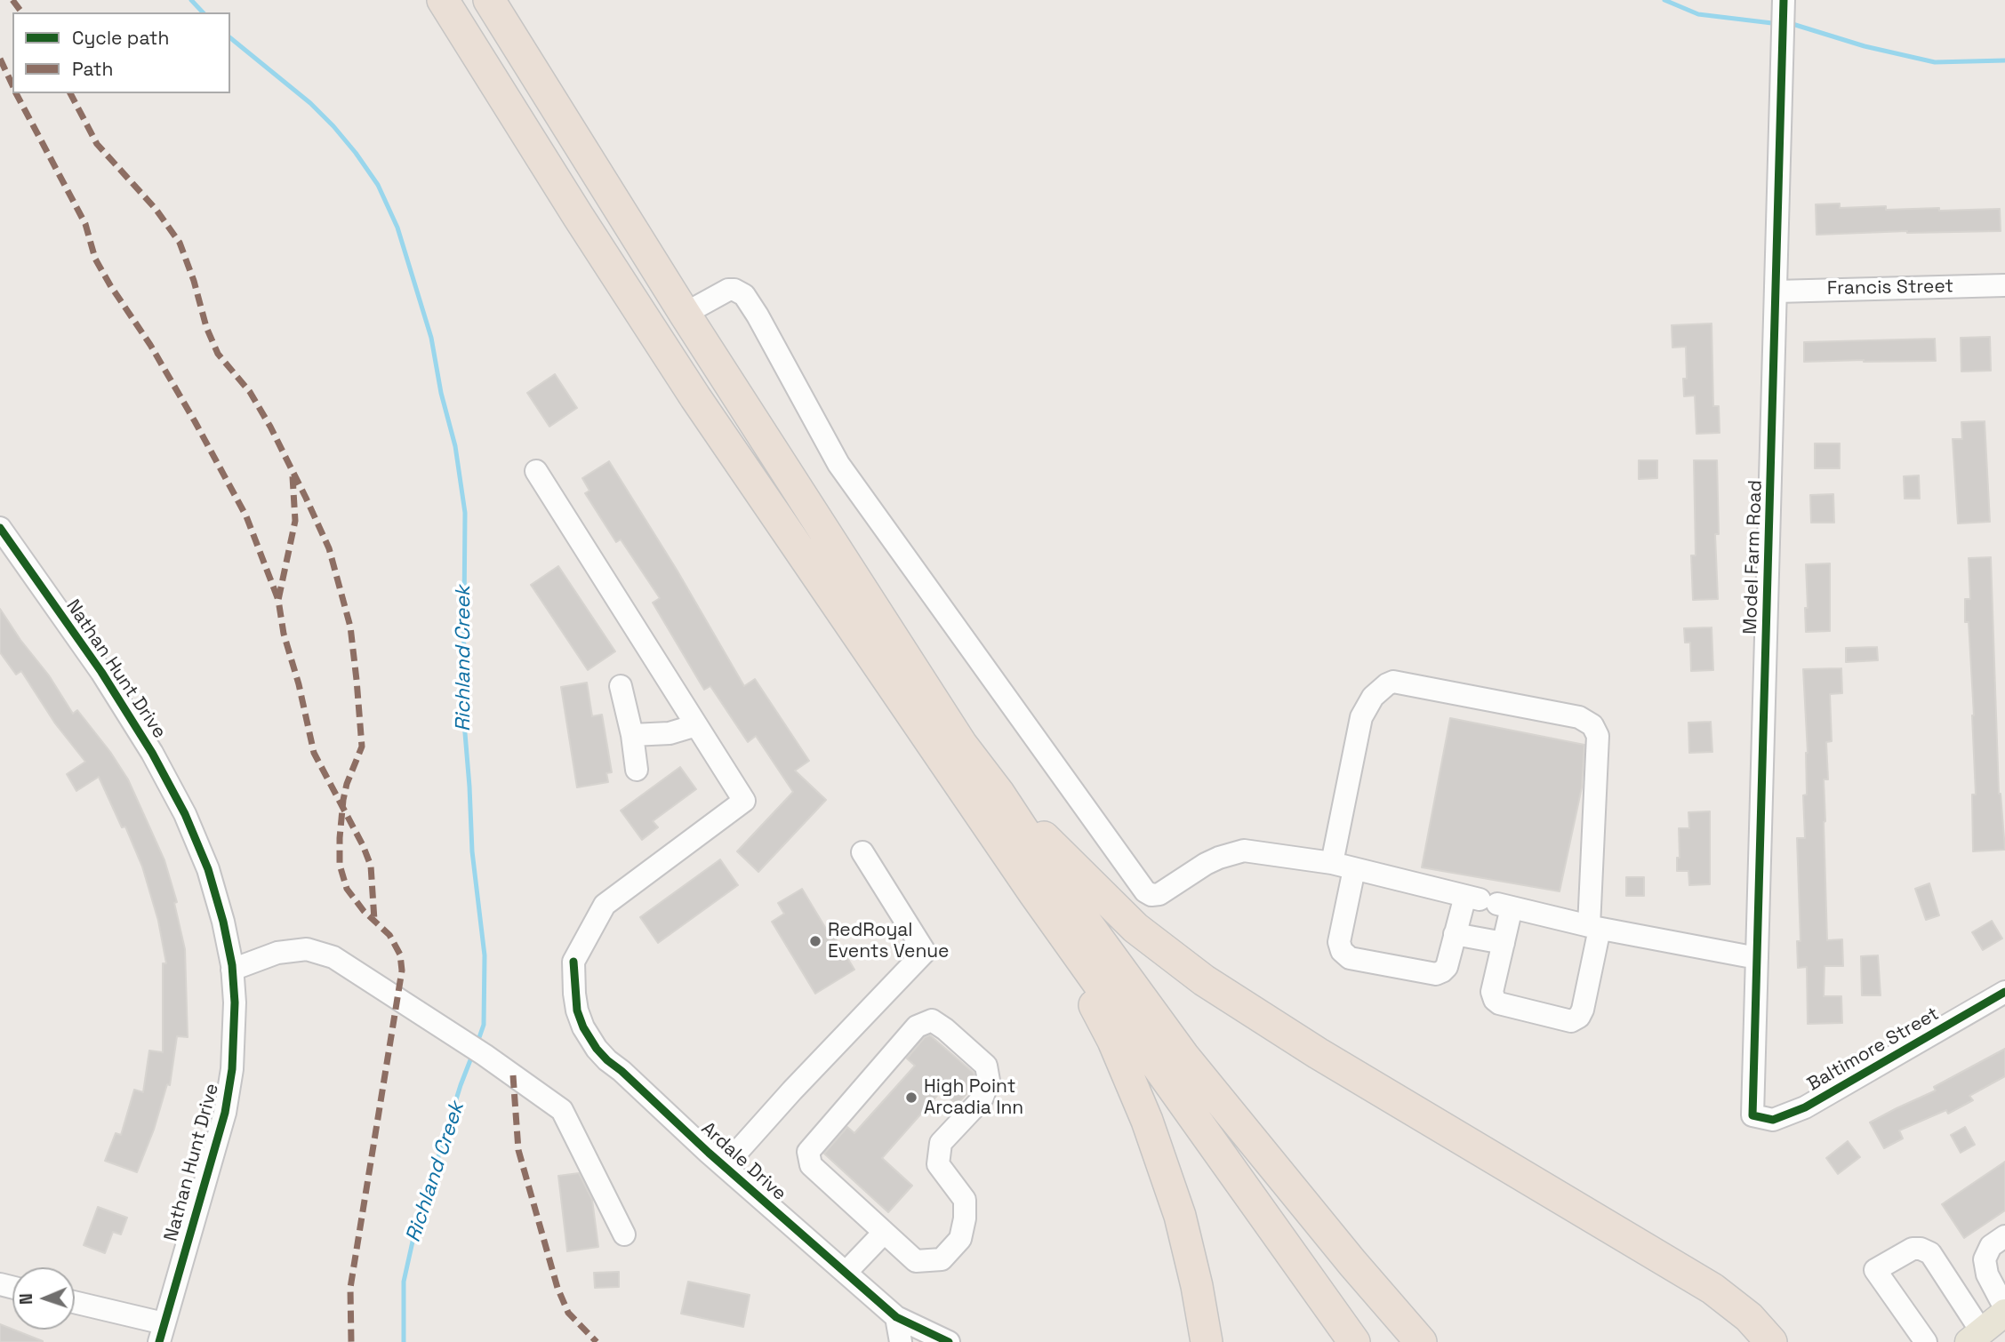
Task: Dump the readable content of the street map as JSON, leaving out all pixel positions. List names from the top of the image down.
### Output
{
  "streets": {
    "street": [
      "Francis Street",
      "Model Farm Road",
      "Nathan Hunt Drive",
      "Baltimore Street",
      "Ardale Drive"
    ]
  },
  "crossings": [
    ["Francis Street", "Model Farm Road"],
    ["Model Farm Road", "Baltimore Street"]
  ],
  "water": ["Richland Creek"],
  "places": ["RedRoyal Events Venue", "High Point Arcadia Inn"],
  "legend": ["Cycle path", "Path"],
  "north": "left"
}
